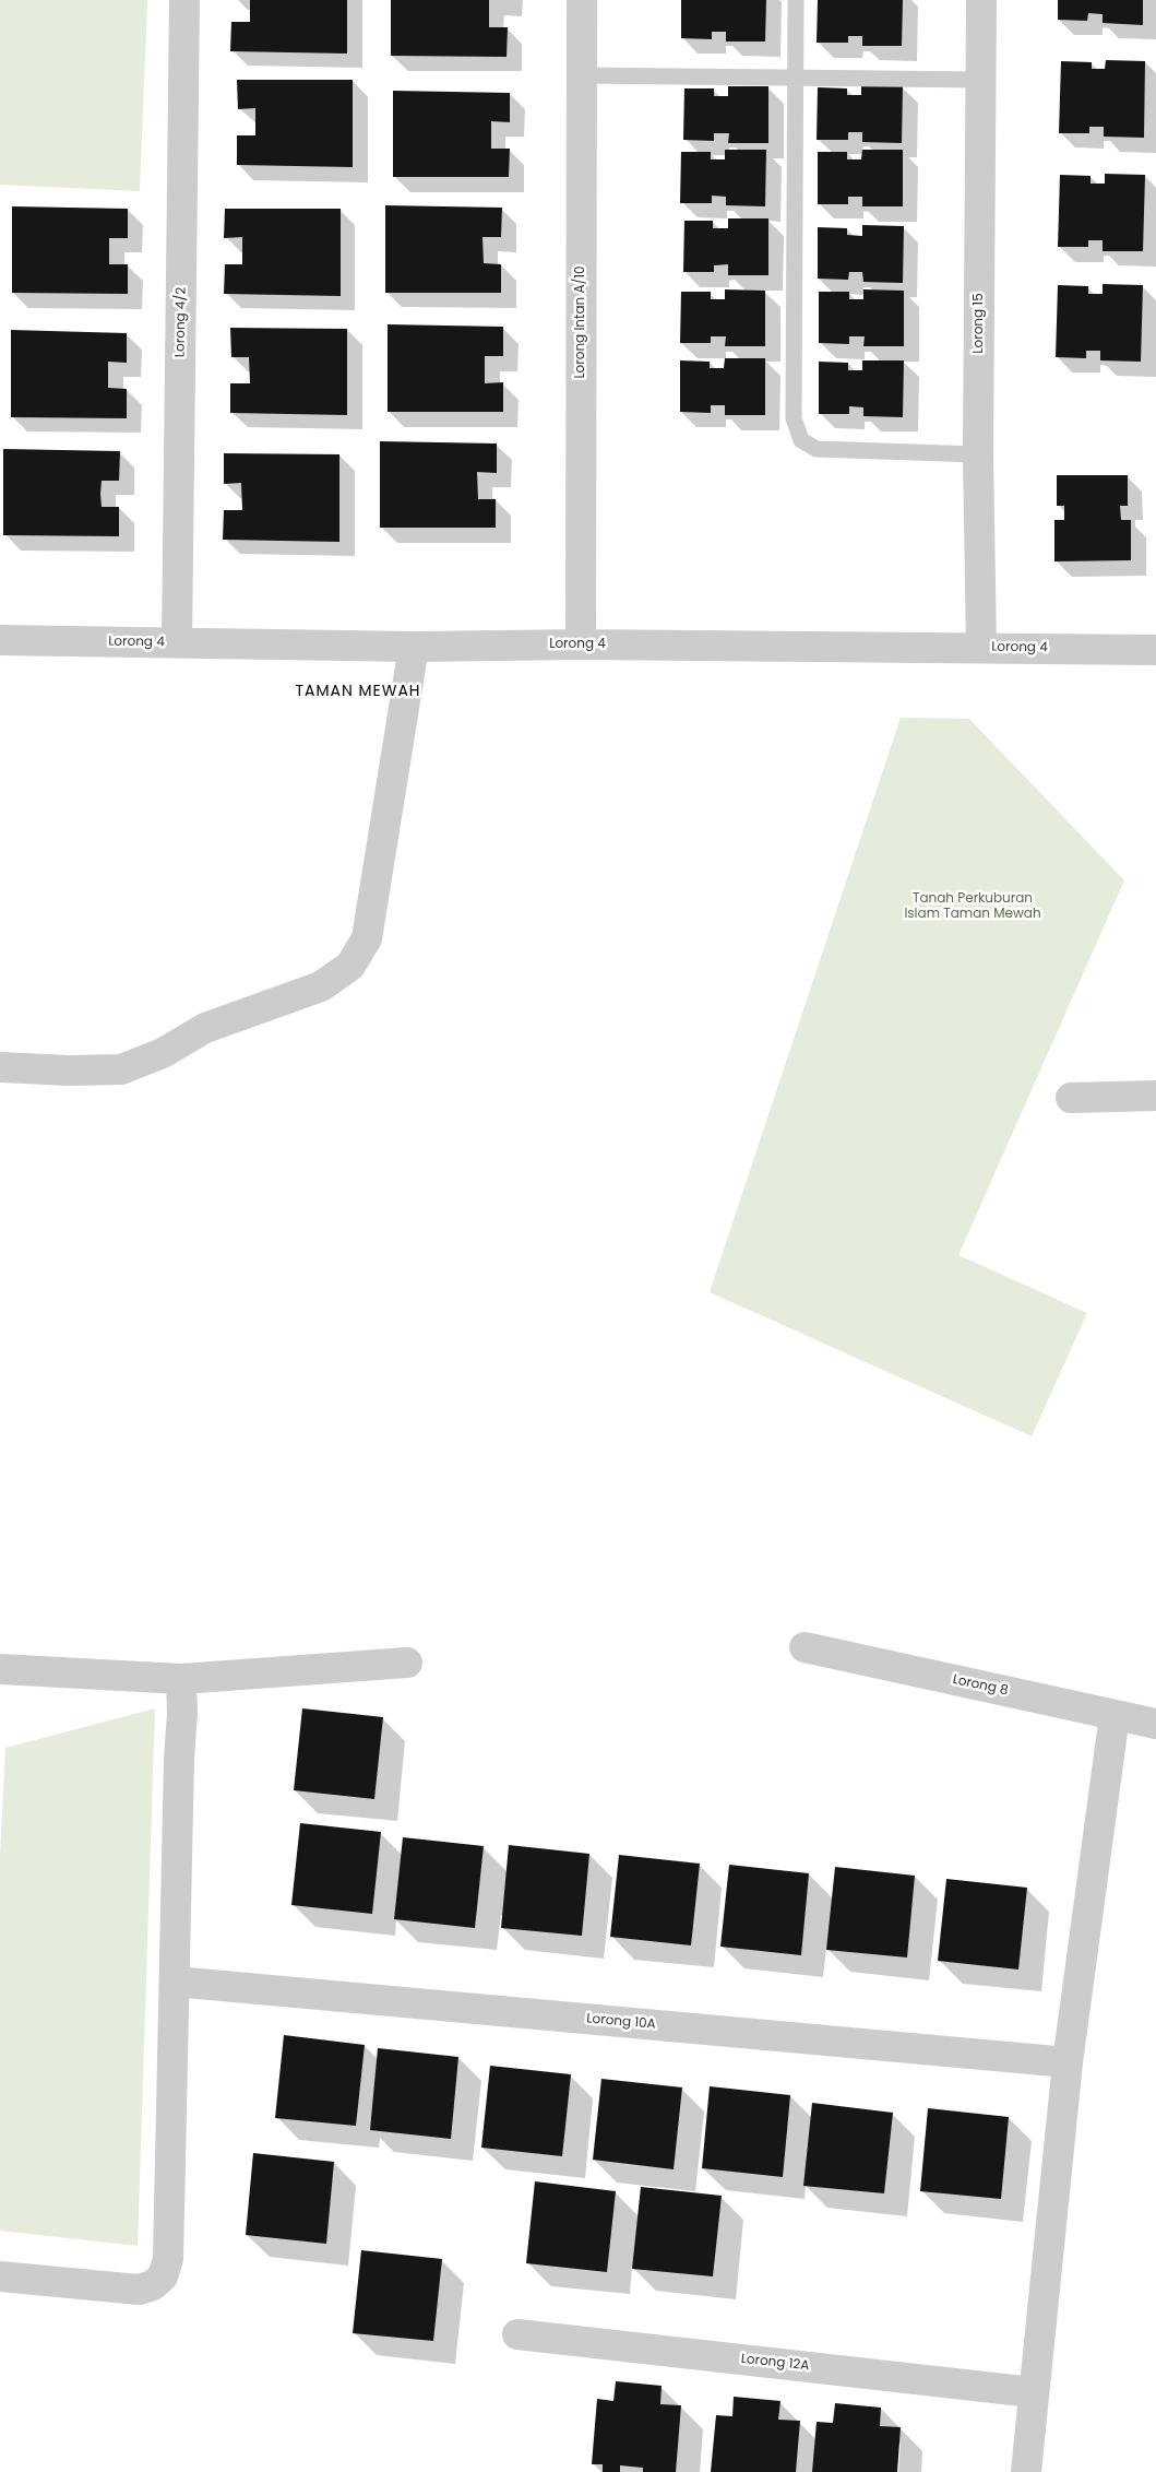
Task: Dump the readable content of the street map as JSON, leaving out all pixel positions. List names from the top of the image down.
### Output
{
  "streets": {
    "street": [
      "Lorong 4/2",
      "Lorong Intan A/10",
      "Lorong 15",
      "Lorong 4",
      "Lorong 8",
      "Lorong 10A",
      "Lorong 12A"
    ]
  },
  "crossings": [
    ["Lorong 4/2", "Lorong 4"],
    ["Lorong Intan A/10", "Lorong 4"],
    ["Lorong 15", "Lorong 4"]
  ],
  "districts": ["TAMAN MEWAH"],
  "parks": ["Tanah Perkuburan Islam Taman Mewah"]
}
